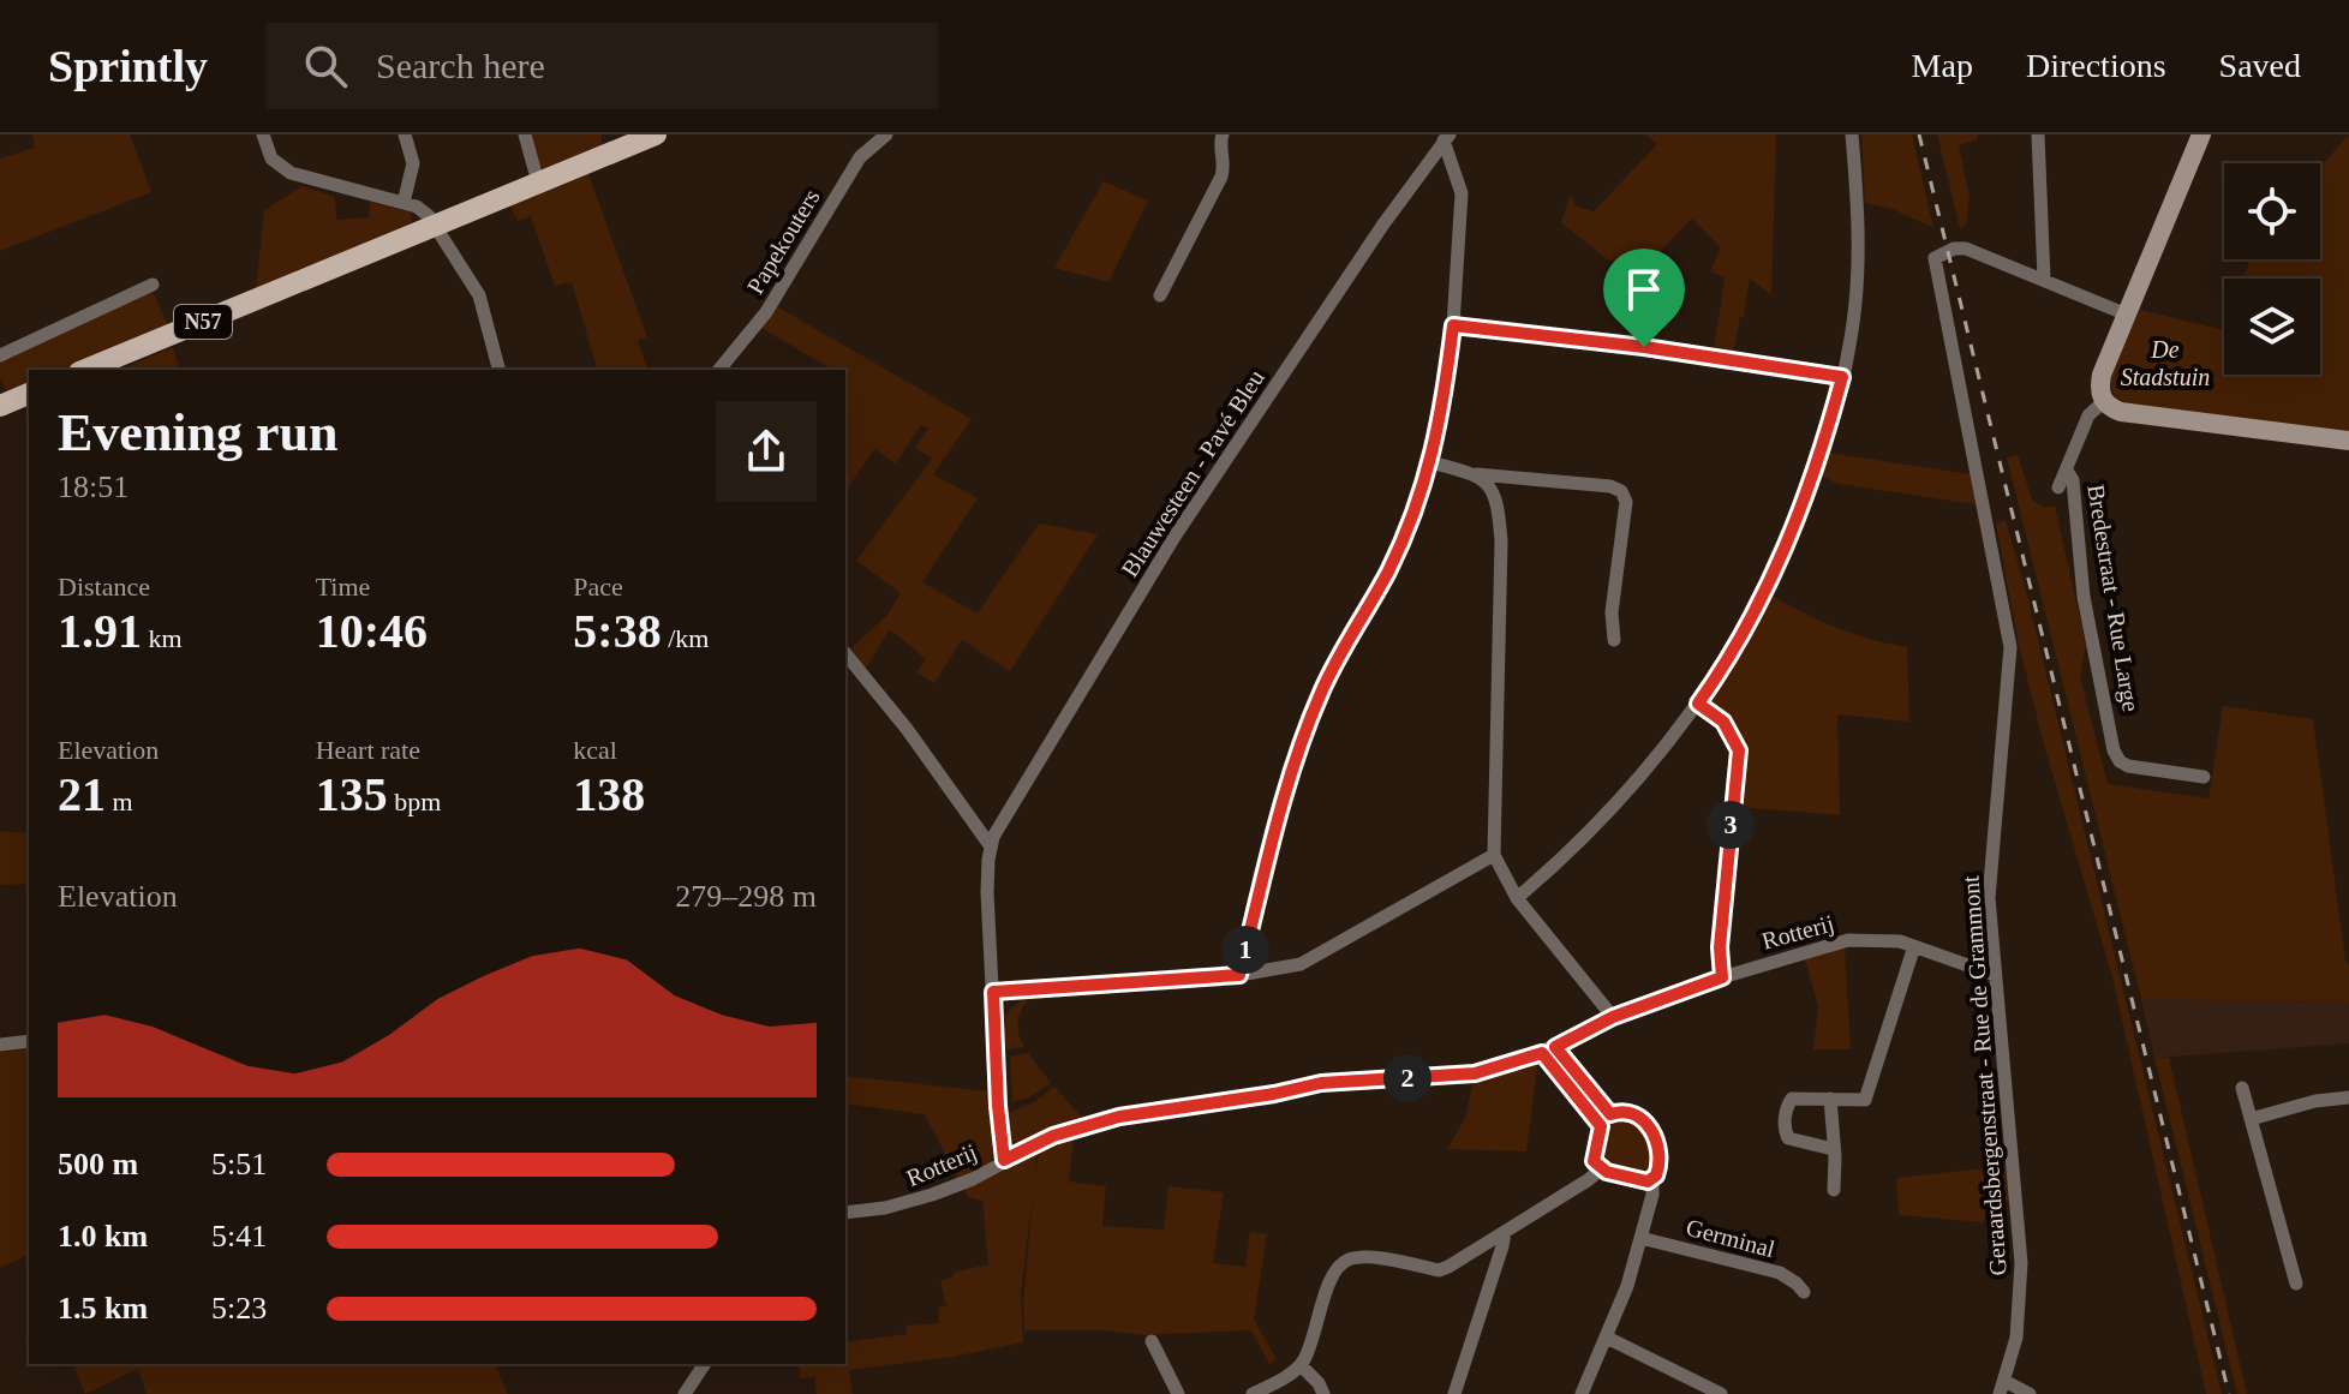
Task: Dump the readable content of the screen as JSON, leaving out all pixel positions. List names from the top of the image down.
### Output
{
  "streets": {
    "main road": ["N57"],
    "street": [
      "Papekouters",
      "Blauwesteen - Pavé Bleu",
      "Bredestraat - Rue Large",
      "Rotterij",
      "Geraardsbergenstraat - Rue de Grammont",
      "Germinal"
    ]
  },
  "crossings": [
    ["Rotterij", "Geraardsbergenstraat - Rue de Grammont"]
  ],
  "parks": ["De Stadstuin"],
  "page": {
    "header": "Sprintly",
    "search": "Search here",
    "nav": ["Map", "Directions", "Saved"],
    "heading": ["Evening run", "18:51"],
    "stats": [
      ["Distance", "1.91 km"],
      ["Time", "10:46"],
      ["Pace", "5:38 /km"],
      ["Elevation", "21 m"],
      ["Heart rate", "135 bpm"],
      ["kcal", "138"]
    ],
    "pins": ["3", "1", "2"],
    "chart": ["Elevation", "279–298 m"],
    "list": [
      {
        "name": "500 m",
        "note": "5:51"
      },
      {
        "name": "1.0 km",
        "note": "5:41"
      },
      {
        "name": "1.5 km",
        "note": "5:23"
      }
    ]
  }
}
